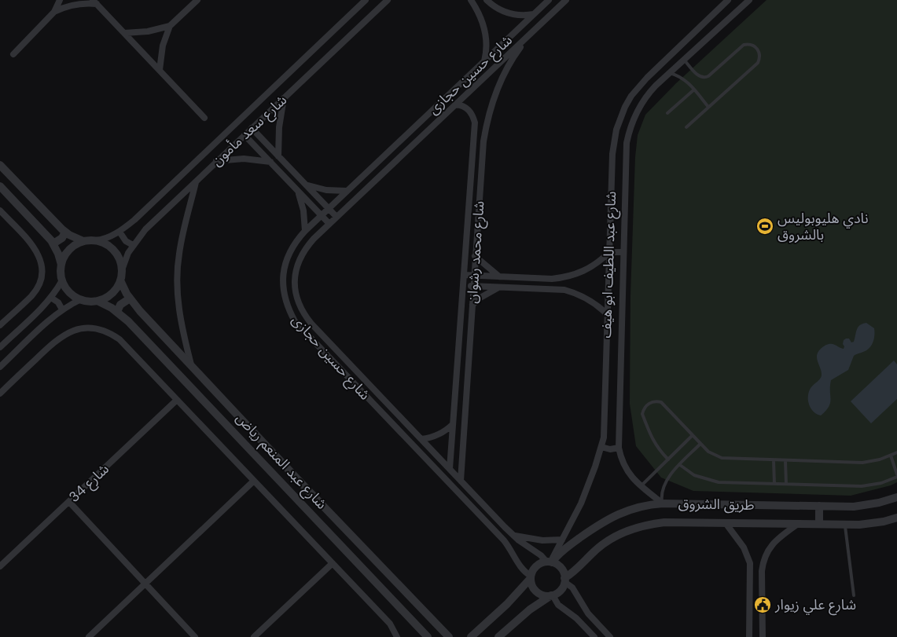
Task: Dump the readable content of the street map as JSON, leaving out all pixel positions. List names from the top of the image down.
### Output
{
  "streets": {
    "street": [
      "شارع حسين حجازى",
      "شارع سعد مأمون",
      "شارع محمد رشوان",
      "شارع عبد اللطيف ابو هيف",
      "شارع عبد المنعم رياض",
      "شارع 34",
      "طريق الشروق"
    ]
  },
  "crossings": [
    ["شارع حسين حجازى", "شارع محمد رشوان"],
    ["شارع حسين حجازى", "شارع عبد اللطيف ابو هيف"],
    ["شارع حسين حجازى", "طريق الشروق"],
    ["شارع سعد مأمون", "شارع عبد المنعم رياض"],
    ["شارع عبد اللطيف ابو هيف", "طريق الشروق"]
  ],
  "places": {
    "sports": ["نادي هليوبوليس بالشروق"],
    "public building": ["شارع علي زيوار"]
  }
}
